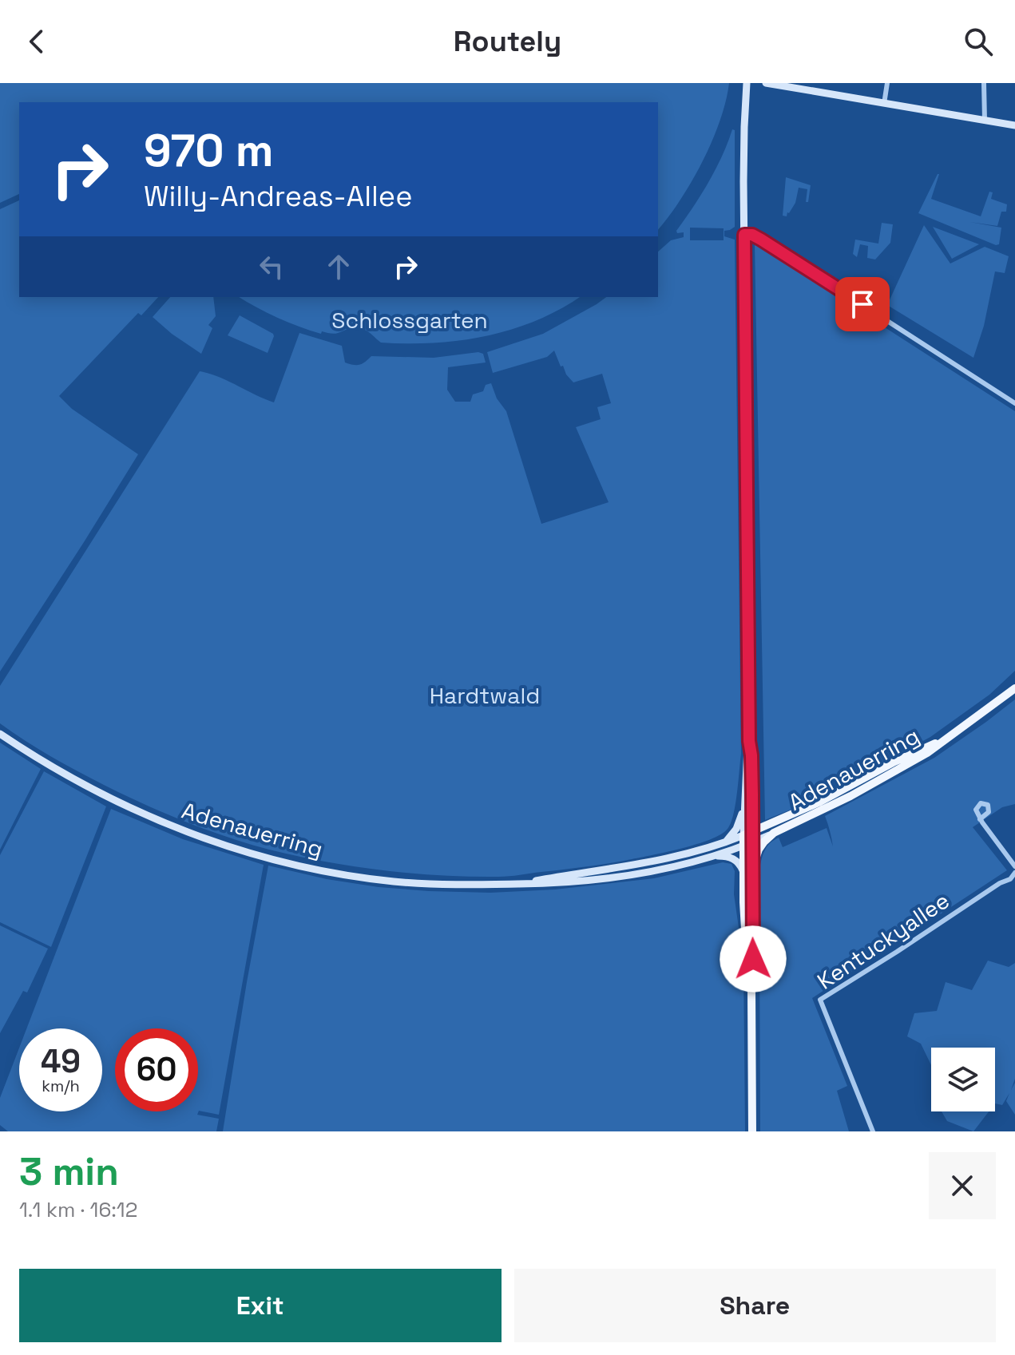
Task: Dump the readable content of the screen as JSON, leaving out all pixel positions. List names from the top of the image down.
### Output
{
  "streets": {
    "main road": ["Adenauerring"],
    "street": ["Kentuckyallee"]
  },
  "parks": ["Schlossgarten", "Hardtwald"],
  "page": {
    "header": "Routely",
    "turn": ["970 m", "Willy-Andreas-Allee"],
    "speed": "49 km/h",
    "limit": "60",
    "heading": ["3 min", "1.1 km · 16:12"],
    "buttons": ["Exit", "Share"]
  }
}
